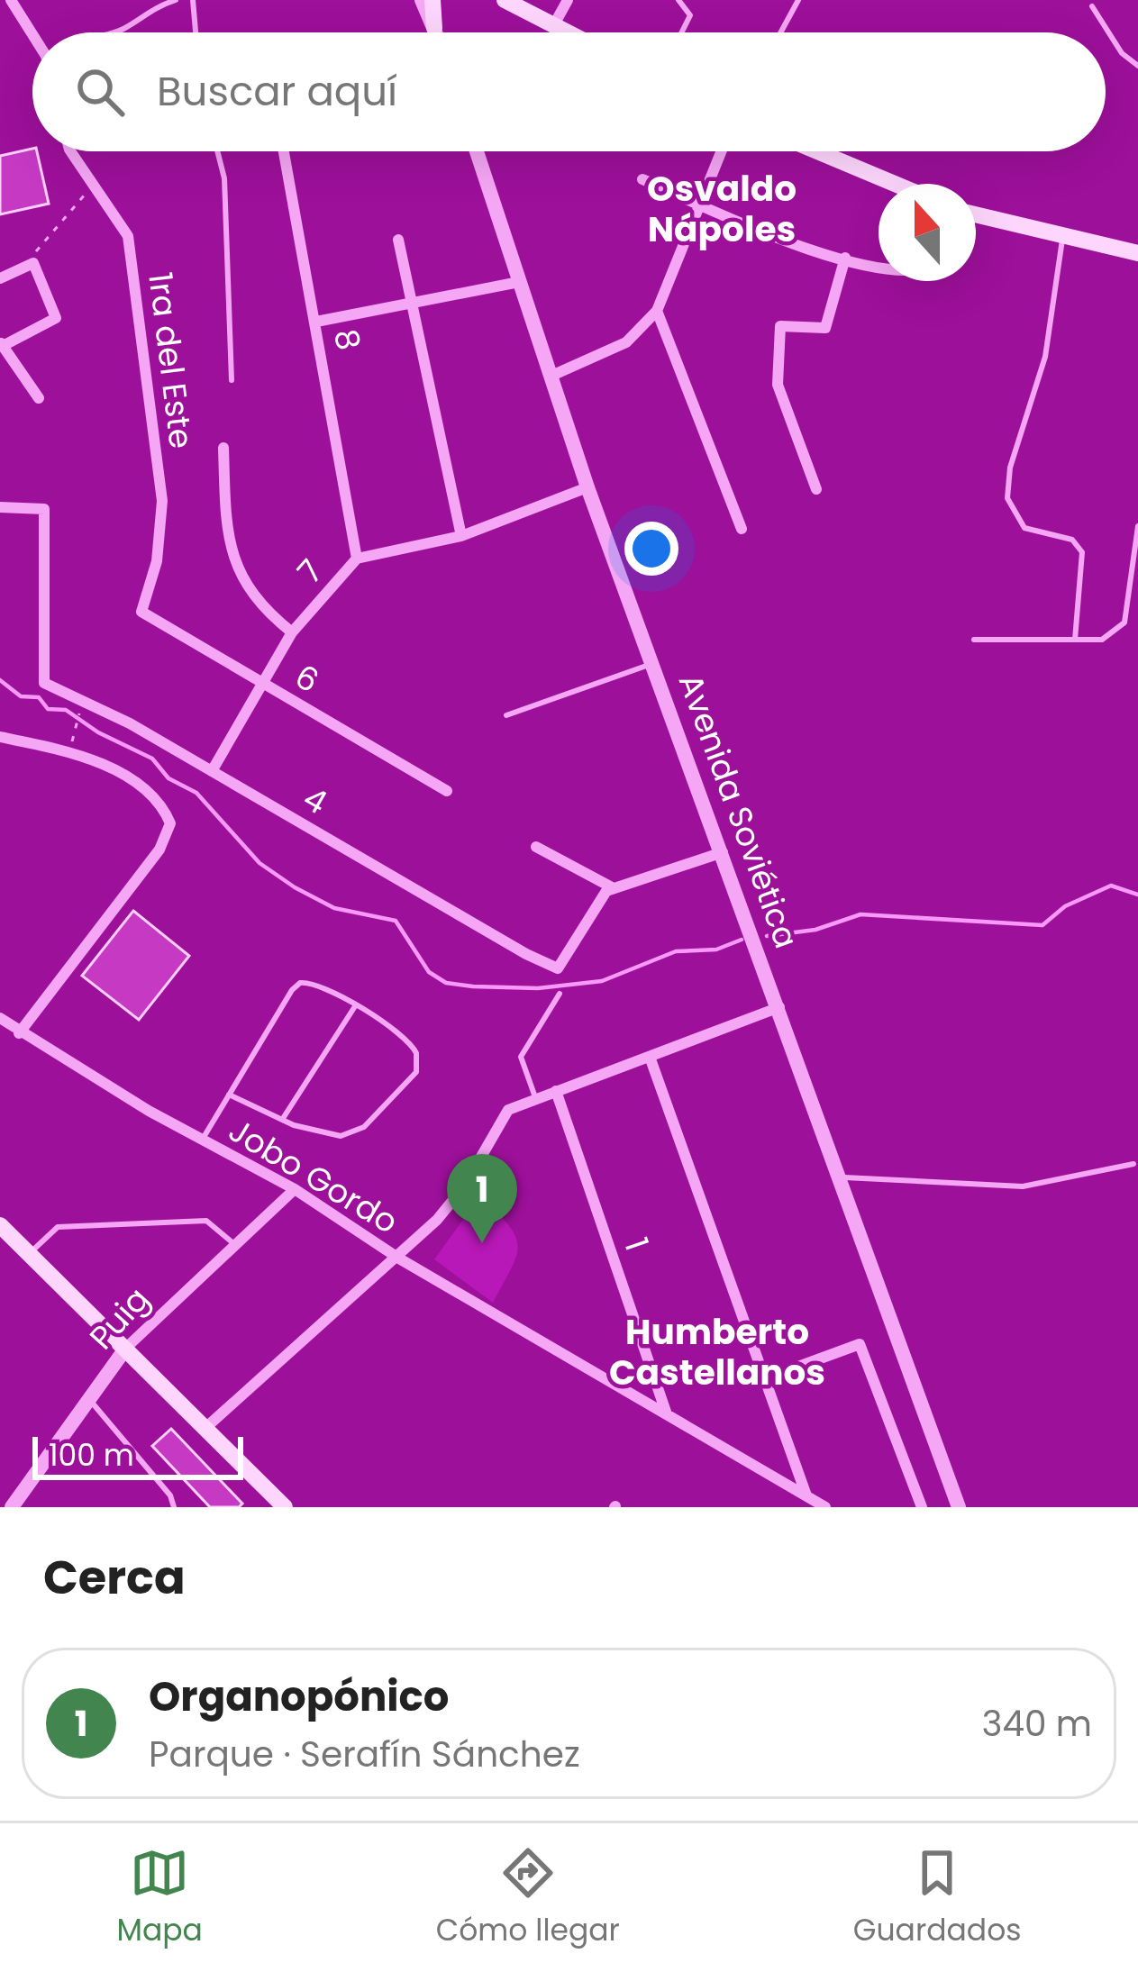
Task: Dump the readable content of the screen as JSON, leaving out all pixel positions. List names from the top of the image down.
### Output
{
  "streets": {
    "street": [
      "8",
      "1ra del Este",
      "7",
      "6",
      "4",
      "Avenida Soviética",
      "Jobo Gordo",
      "1",
      "Puig"
    ]
  },
  "crossings": [
    ["8", "7"],
    ["1ra del Este", "6"],
    ["7", "6"],
    ["7", "4"],
    ["7", "Avenida Soviética"],
    ["Jobo Gordo", "1"],
    ["Jobo Gordo", "Puig"]
  ],
  "districts": ["Osvaldo Nápoles", "Humberto Castellanos"],
  "scale_bar": "100 m",
  "north": "top",
  "page": {
    "search": "Buscar aquí",
    "pins": "1",
    "scale": "100 m",
    "heading": "Cerca",
    "list": [
      {
        "mark": "1",
        "name": "Organopónico",
        "note": "Parque · Serafín Sánchez",
        "value": "340 m"
      }
    ],
    "nav": ["Mapa", "Cómo llegar", "Guardados"]
  }
}
